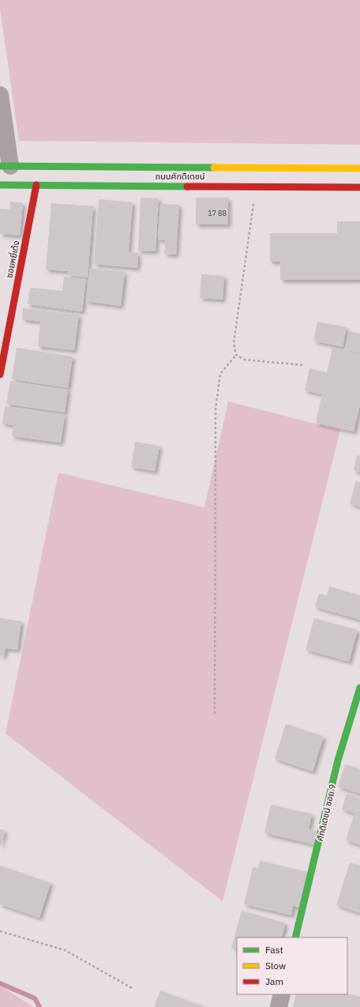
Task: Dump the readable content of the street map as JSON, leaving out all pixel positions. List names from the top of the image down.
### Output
{
  "streets": {
    "main road": ["ถนนศักดิเดชน์", "ซอยหยี่เต้ง", "ศักดิเดชน์ ซอย 9"]
  },
  "crossings": [
    ["ถนนศักดิเดชน์", "ซอยหยี่เต้ง"]
  ],
  "house_numbers": ["17 88"],
  "legend": ["Fast", "Slow", "Jam"]
}
